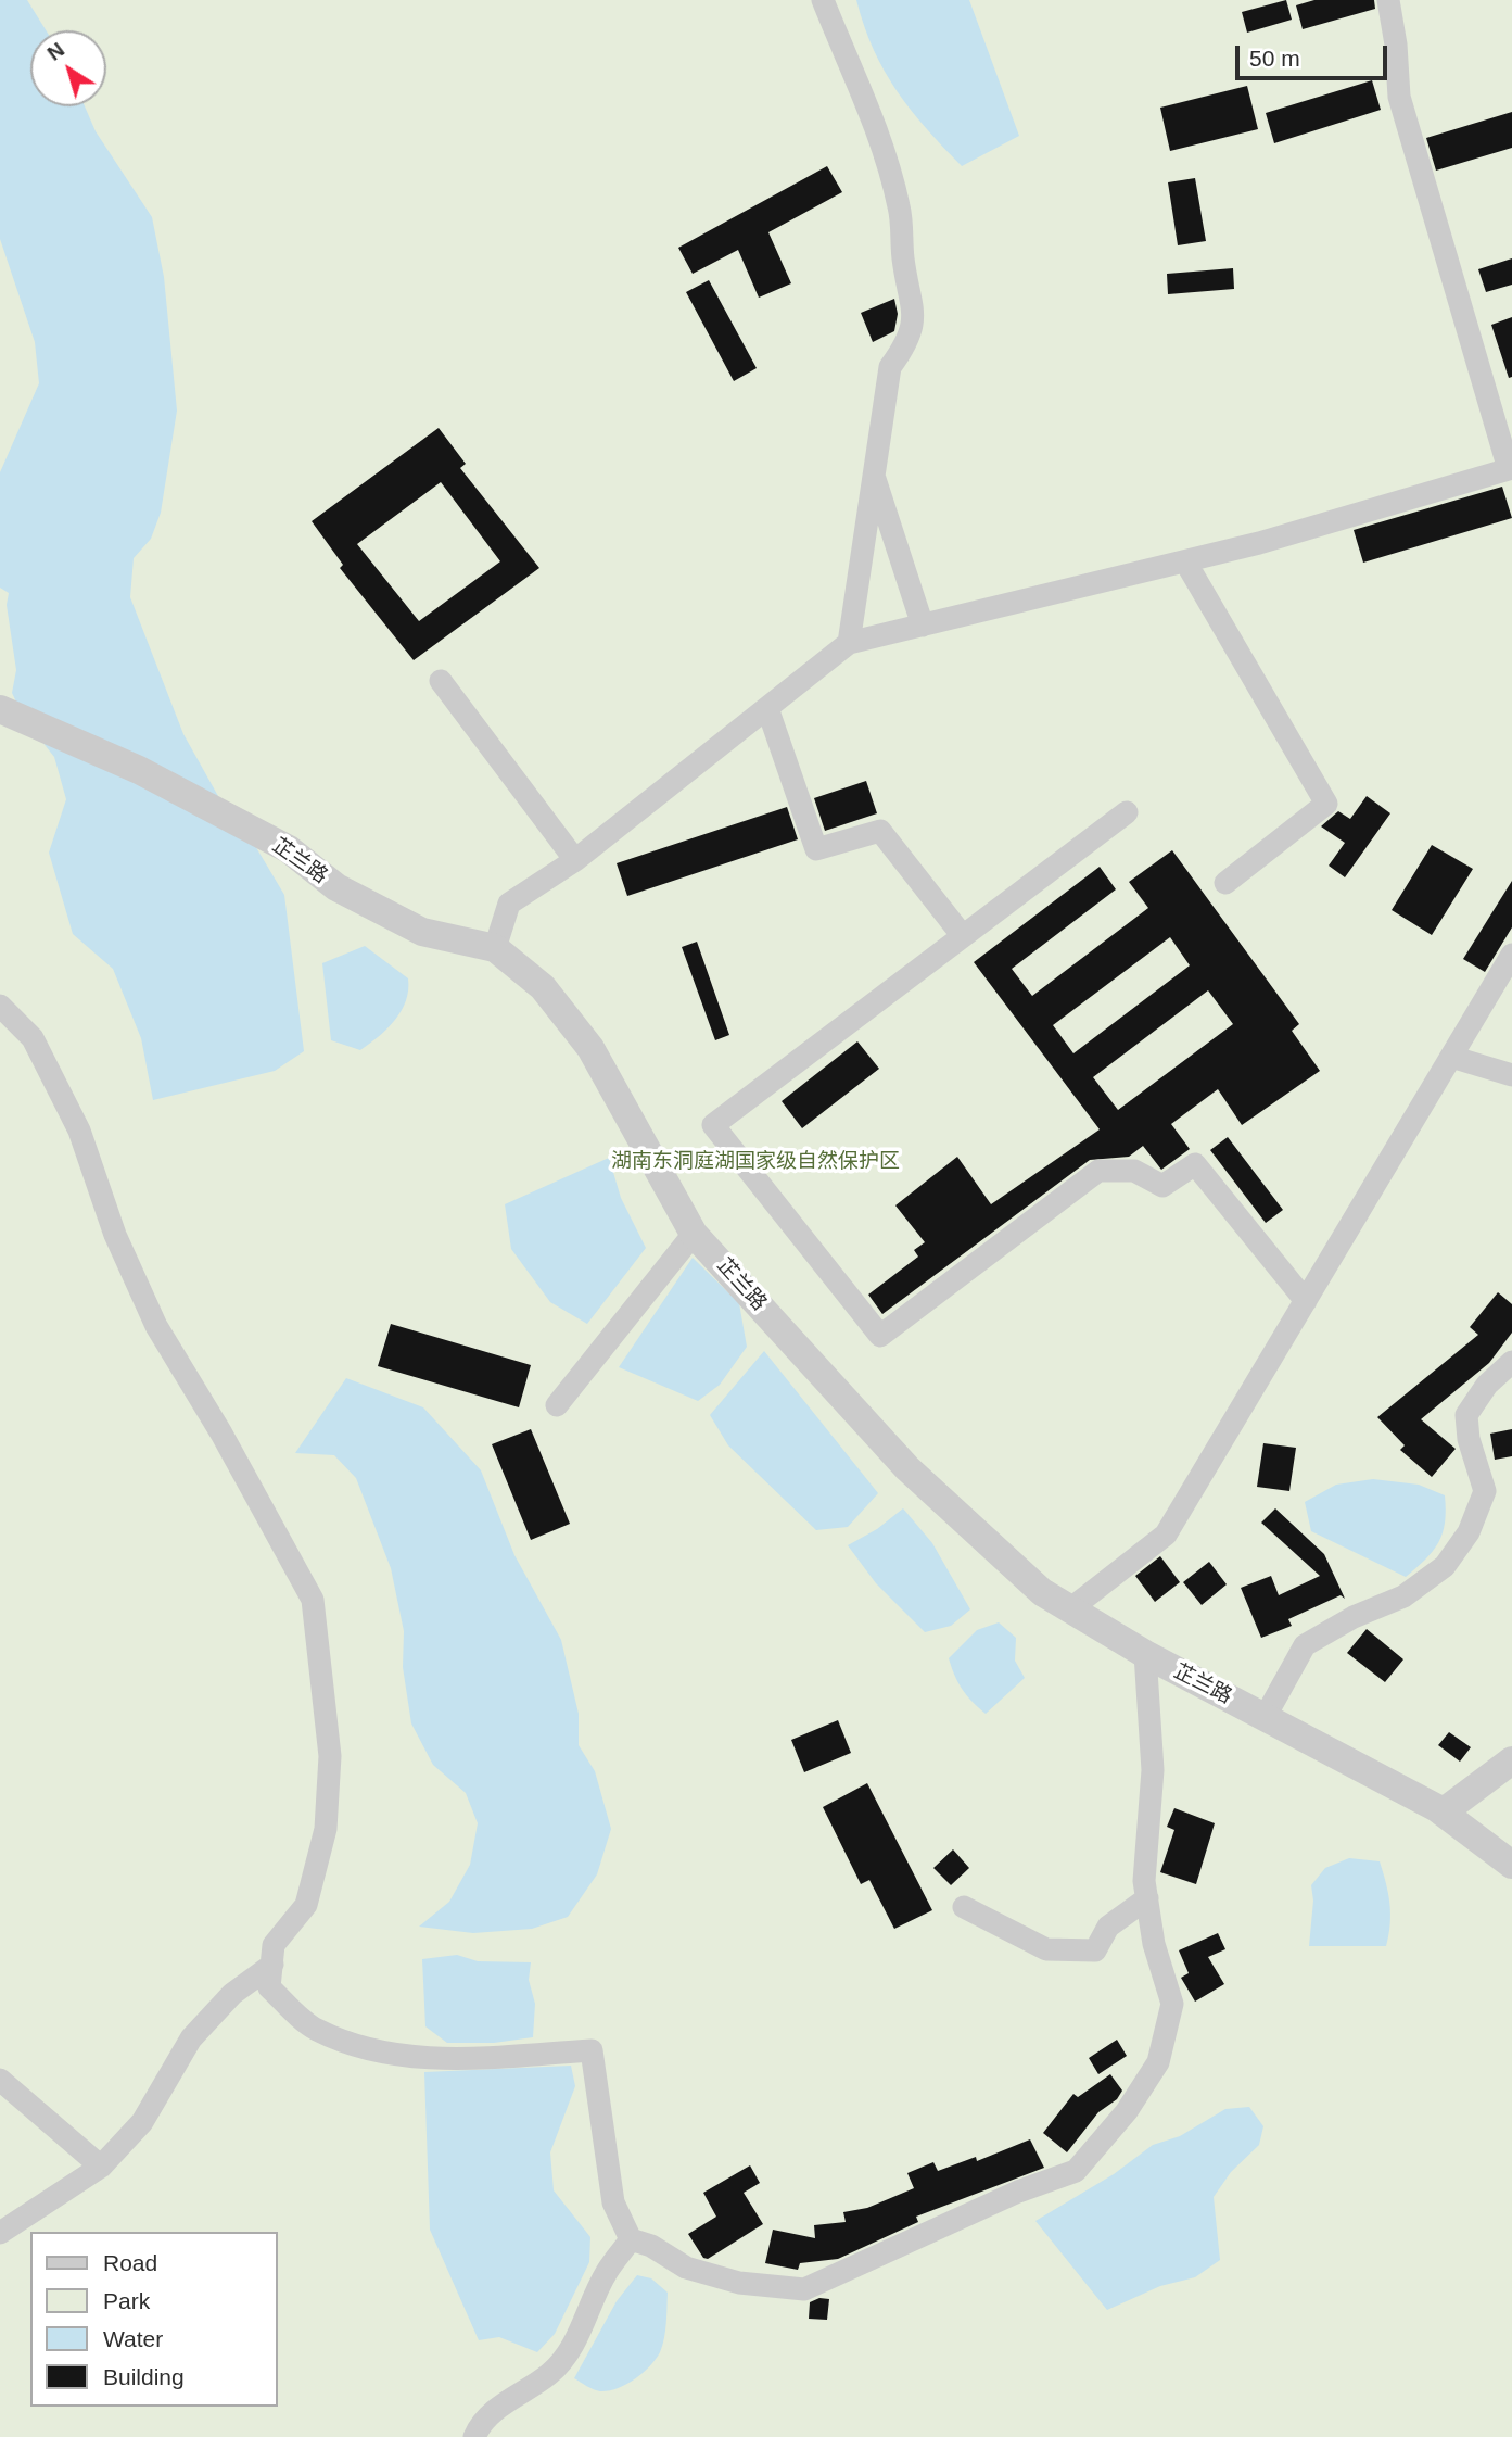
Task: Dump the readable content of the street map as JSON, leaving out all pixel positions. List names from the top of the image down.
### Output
{
  "streets": {
    "street": ["芷兰路"]
  },
  "parks": ["湖南东洞庭湖国家级自然保护区"],
  "legend": [
    "Road",
    "Park",
    "Water",
    "Building"
  ],
  "scale_bar": "50 m",
  "north": "top left"
}
